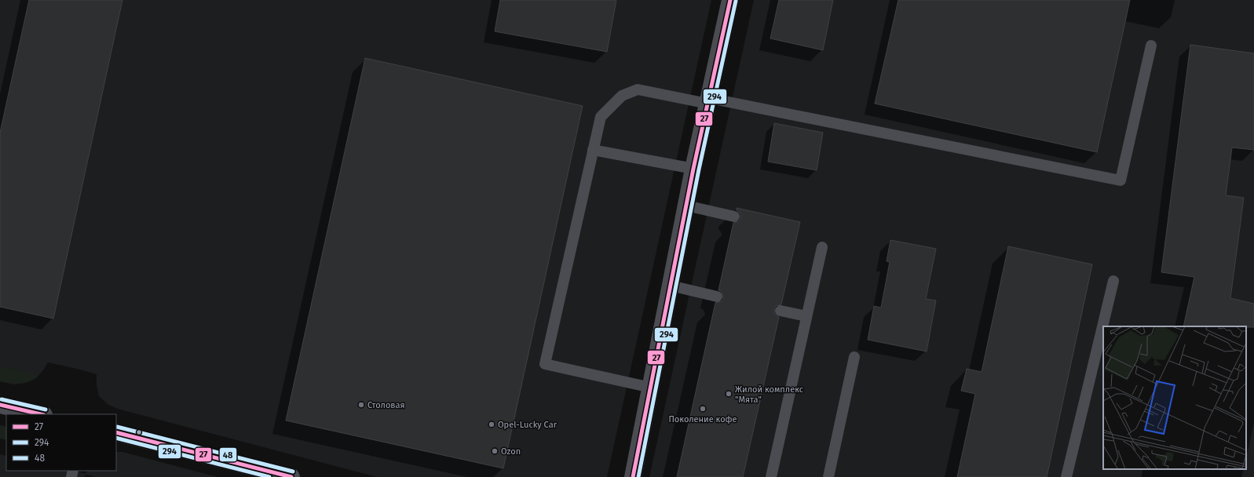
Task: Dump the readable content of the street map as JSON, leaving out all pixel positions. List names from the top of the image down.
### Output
{
  "places": [
    "Жилой комплекс \"Мята\"",
    "Столовая",
    "Поколение кофе",
    "Opel-Lucky Car",
    "Ozon"
  ],
  "lines": ["transit line 27", "transit line 294", "transit line 48"],
  "legend": ["27", "294", "48"]
}
